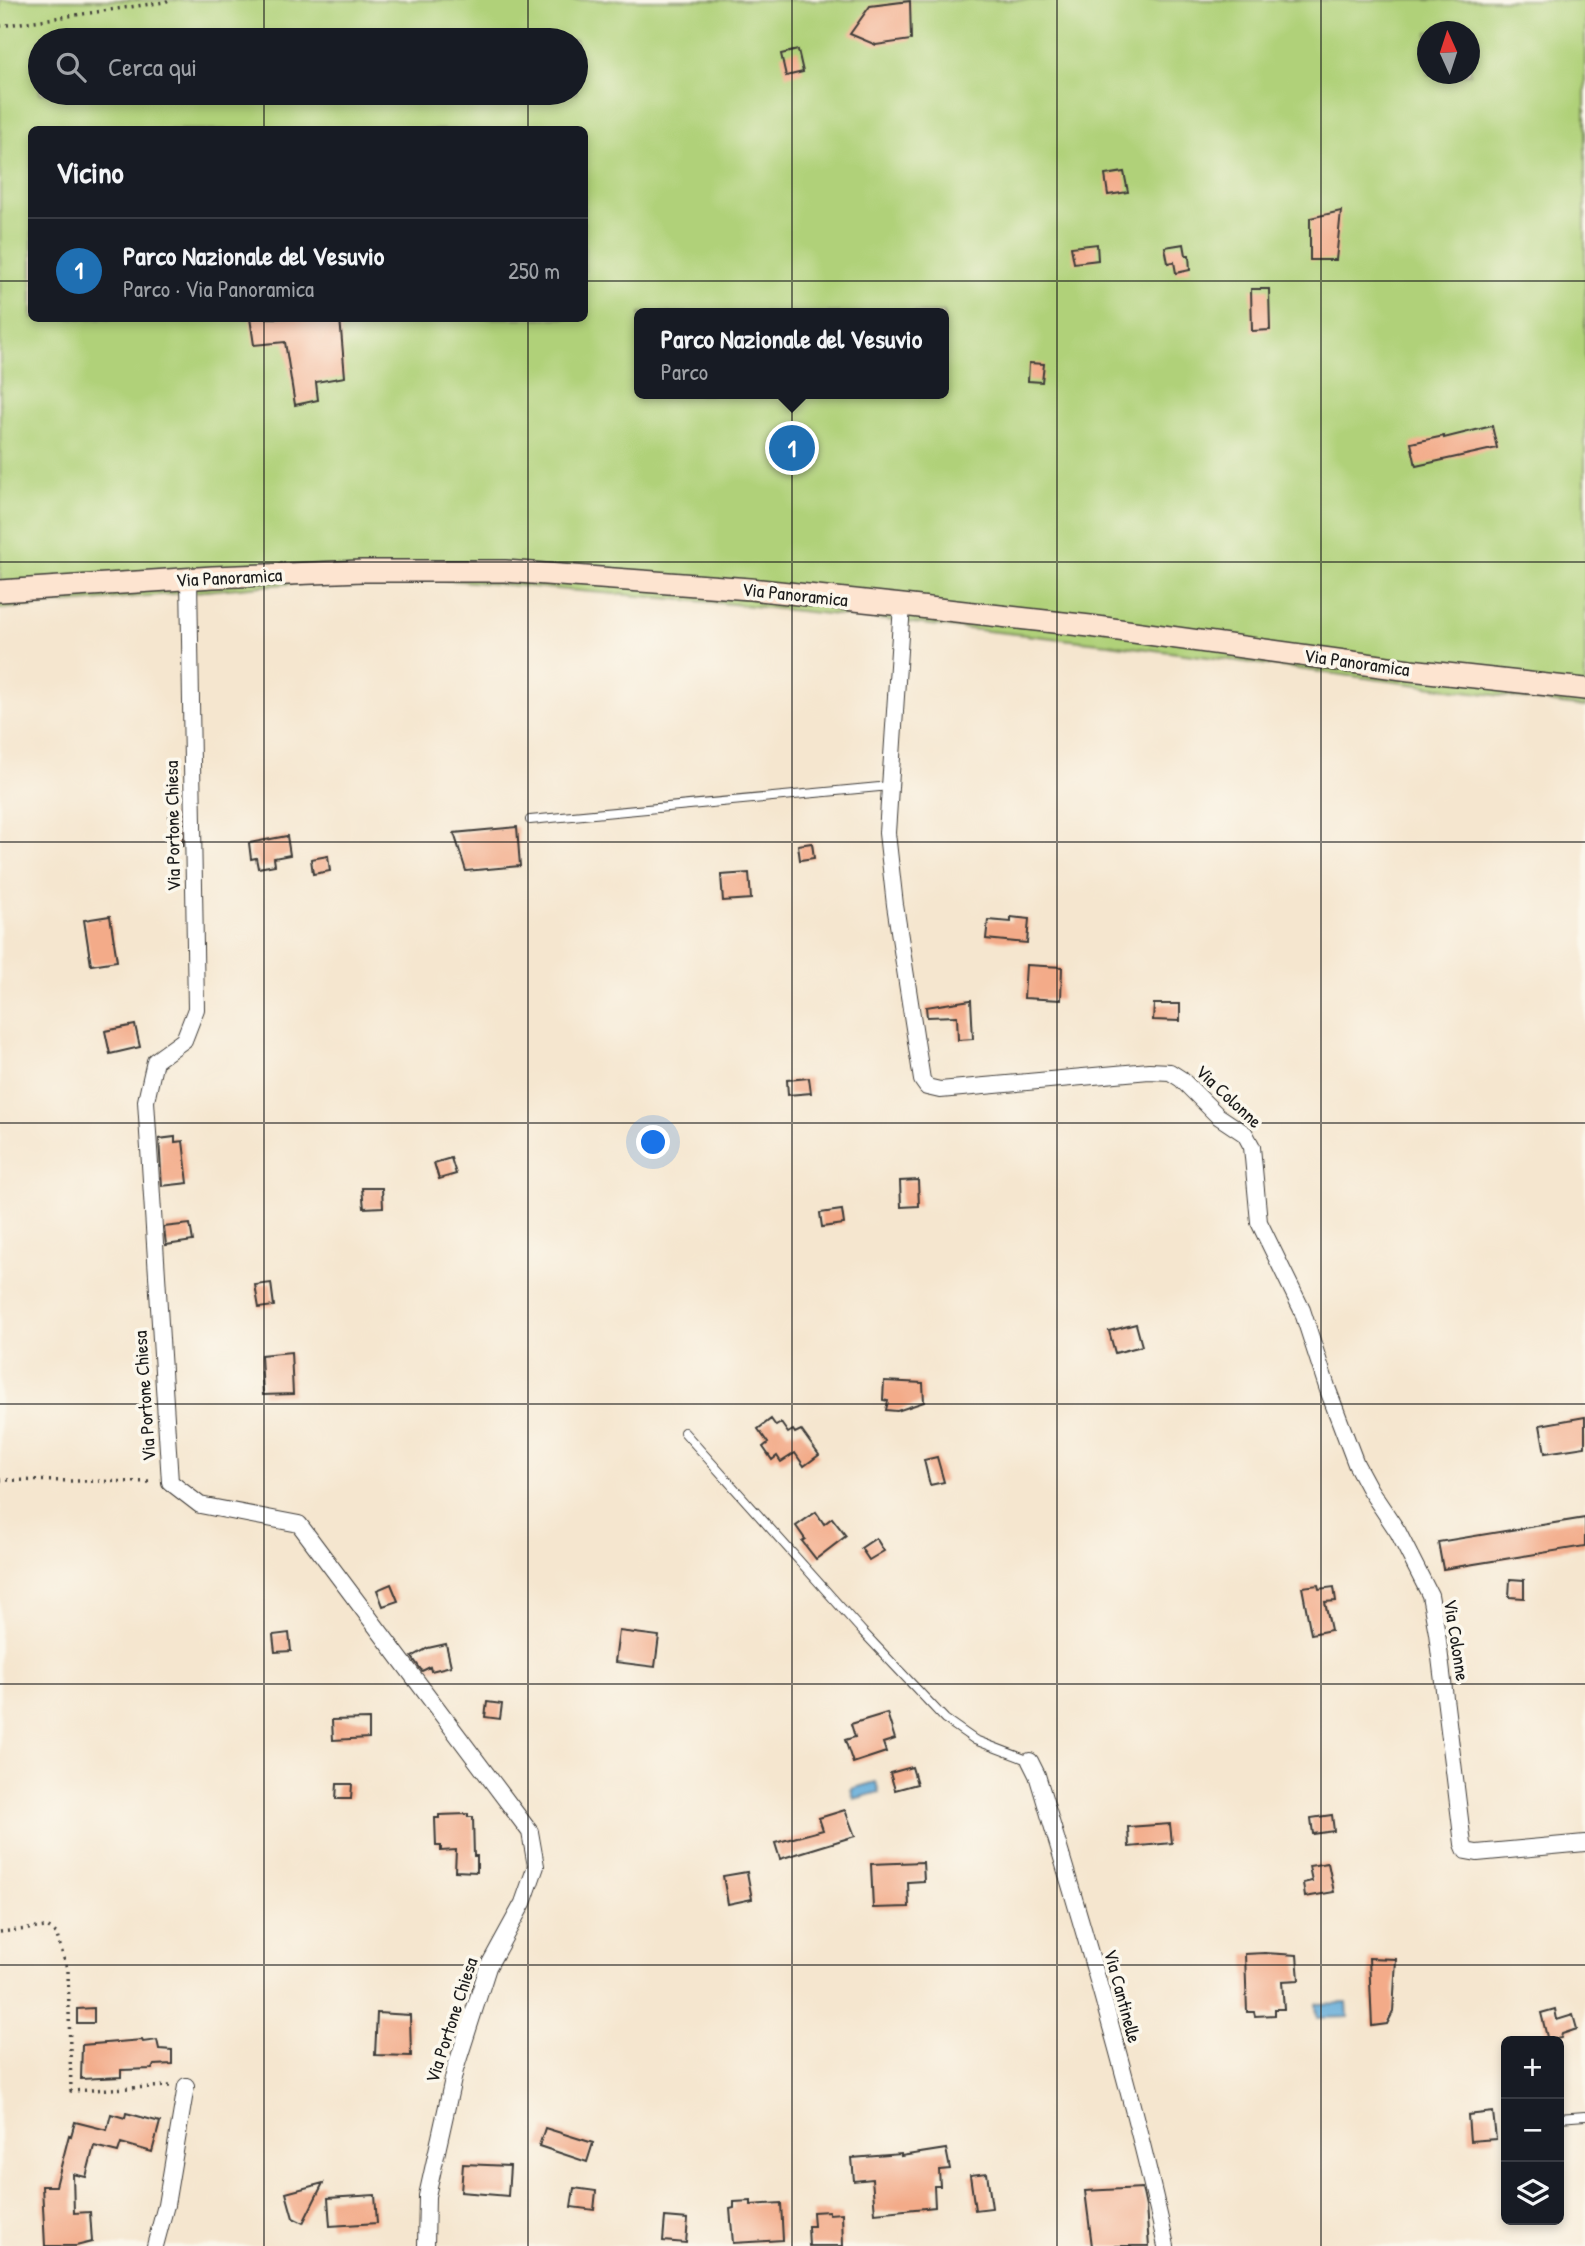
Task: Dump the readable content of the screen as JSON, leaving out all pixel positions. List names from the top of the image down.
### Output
{
  "streets": {
    "street": [
      "Via Panoramica",
      "Via Portone Chiesa",
      "Via Colonne",
      "Via Cantinelle"
    ]
  },
  "crossings": [
    ["Via Panoramica", "Via Portone Chiesa"],
    ["Via Panoramica", "Via Colonne"]
  ],
  "north": "top",
  "page": {
    "search": "Cerca qui",
    "heading": "Vicino",
    "list": [
      {
        "mark": "1",
        "name": "Parco Nazionale del Vesuvio",
        "note": "Parco · Via Panoramica",
        "value": "250 m"
      }
    ],
    "popup": ["Parco Nazionale del Vesuvio", "Parco"],
    "pins": "1",
    "map_buttons": ["+", "−"]
  }
}
